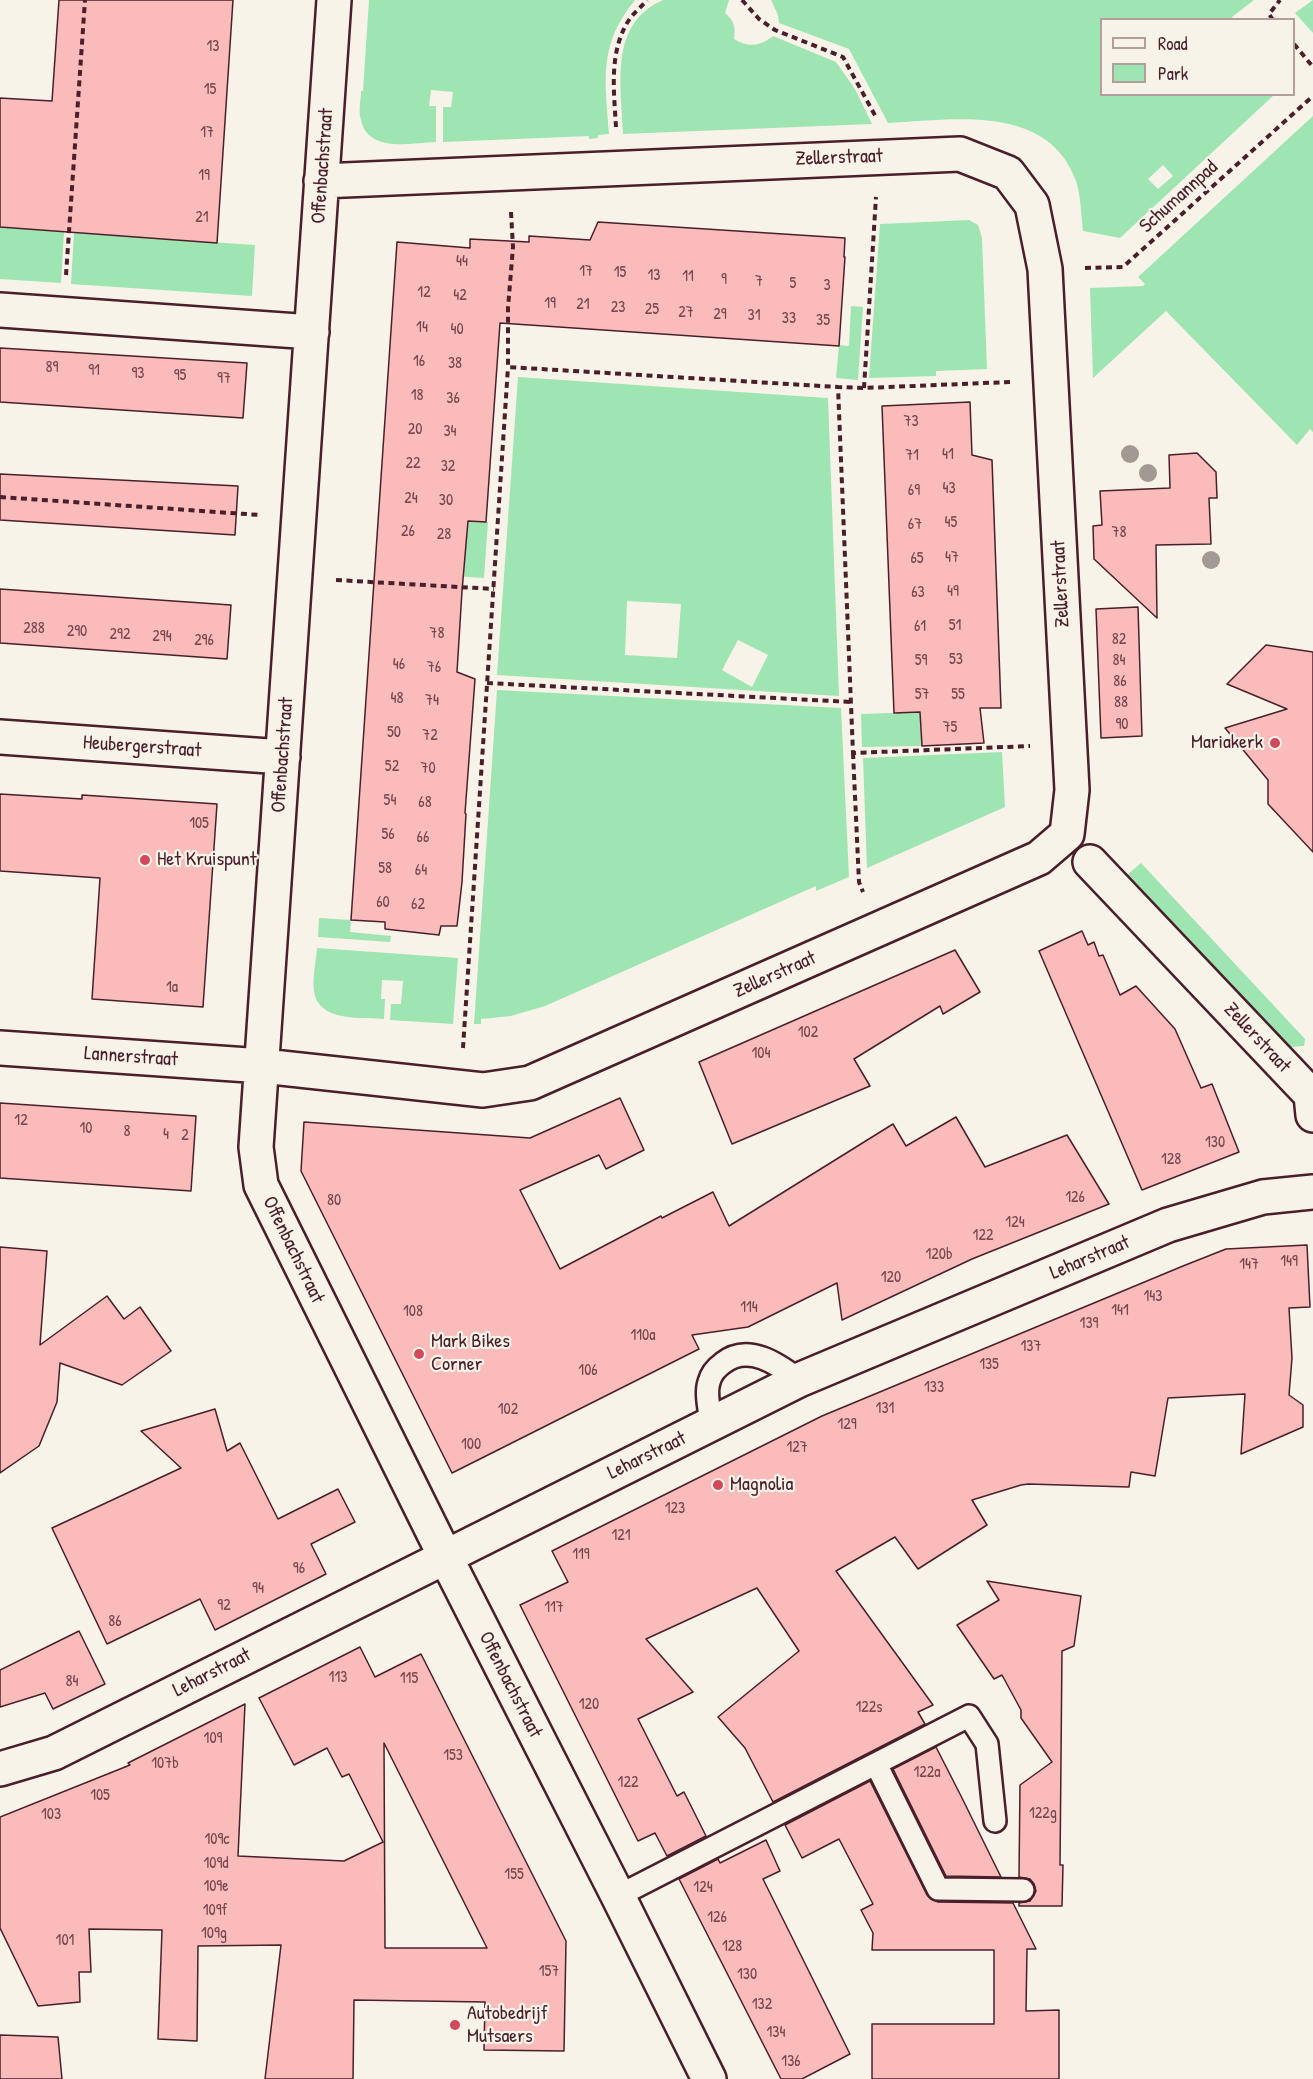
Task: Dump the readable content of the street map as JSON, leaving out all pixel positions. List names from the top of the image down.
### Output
{
  "streets": {
    "street": [
      "Zellerstraat",
      "Offenbachstraat",
      "Heubergerstraat",
      "Lannerstraat",
      "Leharstraat"
    ],
    "path": ["Schumannpad"]
  },
  "crossings": [
    ["Zellerstraat", "Offenbachstraat"],
    ["Zellerstraat", "Schumannpad"],
    ["Zellerstraat", "Lannerstraat"],
    ["Offenbachstraat", "Heubergerstraat"],
    ["Offenbachstraat", "Lannerstraat"],
    ["Offenbachstraat", "Leharstraat"]
  ],
  "places": [
    "Mariakerk",
    "Het Kruispunt",
    "Mark Bikes Corner",
    "Magnolia",
    "Autobedrijf Mutsaers"
  ],
  "house_numbers": [
    "13",
    "15",
    "17",
    "19",
    "21",
    "44",
    "17",
    "15",
    "13",
    "11",
    "9",
    "7",
    "5",
    "3",
    "12",
    "42",
    "19",
    "21",
    "23",
    "25",
    "27",
    "29",
    "31",
    "33",
    "35",
    "14",
    "40",
    "16",
    "38",
    "89",
    "91",
    "93",
    "95",
    "97",
    "18",
    "36",
    "73",
    "20",
    "34",
    "41",
    "71",
    "22",
    "32",
    "43",
    "69",
    "24",
    "30",
    "45",
    "67",
    "26",
    "78",
    "28",
    "47",
    "65",
    "49",
    "63",
    "51",
    "61",
    "288",
    "290",
    "78",
    "292",
    "294",
    "82",
    "296",
    "53",
    "59",
    "84",
    "46",
    "76",
    "86",
    "57",
    "55",
    "48",
    "74",
    "88",
    "90",
    "75",
    "50",
    "72",
    "52",
    "70",
    "54",
    "68",
    "105",
    "56",
    "66",
    "58",
    "64",
    "60",
    "62",
    "1a",
    "102",
    "104",
    "12",
    "10",
    "8",
    "4",
    "2",
    "130",
    "128",
    "126",
    "80",
    "124",
    "122",
    "120b",
    "149",
    "147",
    "120",
    "143",
    "114",
    "141",
    "108",
    "139",
    "110a",
    "137",
    "135",
    "106",
    "133",
    "131",
    "102",
    "129",
    "100",
    "127",
    "123",
    "121",
    "119",
    "96",
    "94",
    "92",
    "117",
    "86",
    "113",
    "115",
    "84",
    "120",
    "122s",
    "109",
    "153",
    "107b",
    "122a",
    "122",
    "105",
    "122g",
    "103",
    "109c",
    "109d",
    "155",
    "109e",
    "124",
    "109f",
    "126",
    "109g",
    "101",
    "128",
    "157",
    "130",
    "132",
    "134",
    "136"
  ],
  "legend": ["Road", "Park"]
}
